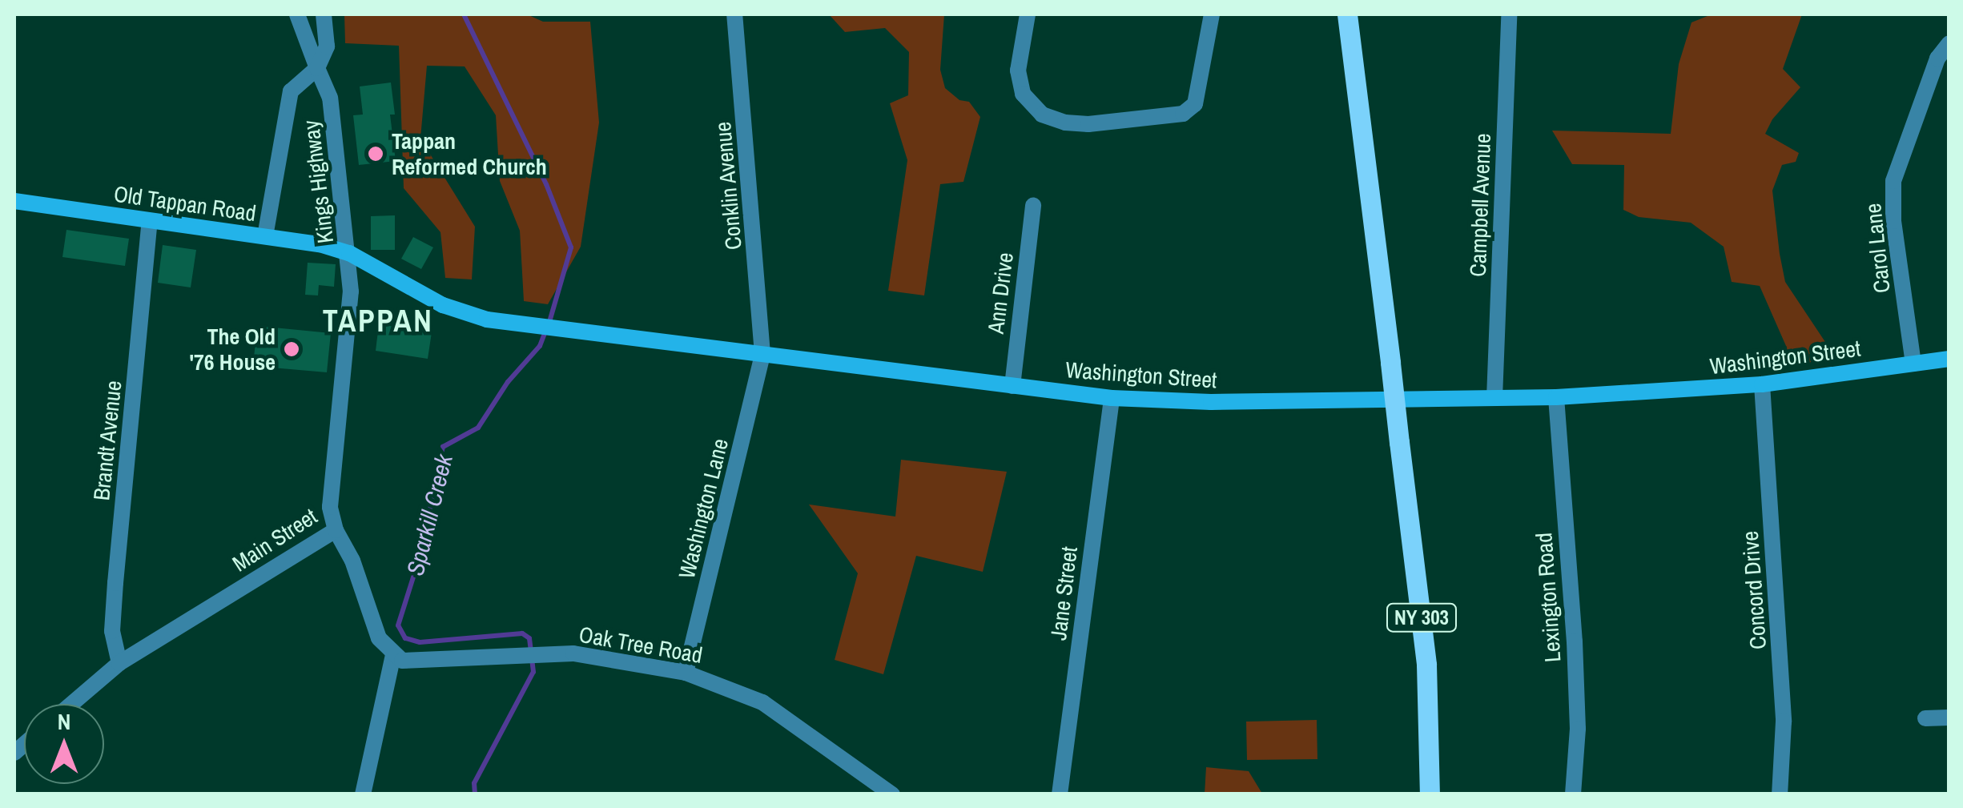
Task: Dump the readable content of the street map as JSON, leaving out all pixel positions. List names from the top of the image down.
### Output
{
  "streets": {
    "main road": ["Old Tappan Road", "Washington Street", "NY 303"],
    "street": [
      "Kings Highway",
      "Conklin Avenue",
      "Campbell Avenue",
      "Carol Lane",
      "Ann Drive",
      "Brandt Avenue",
      "Washington Lane",
      "Main Street",
      "Concord Drive",
      "Jane Street",
      "Lexington Road",
      "Oak Tree Road"
    ]
  },
  "crossings": [
    ["Kings Highway", "Old Tappan Road"],
    ["Kings Highway", "Washington Street"],
    ["Kings Highway", "Main Street"],
    ["Conklin Avenue", "Washington Street"],
    ["Conklin Avenue", "Washington Lane"],
    ["Old Tappan Road", "Washington Street"],
    ["Old Tappan Road", "Brandt Avenue"],
    ["Old Tappan Road", "Main Street"],
    ["Campbell Avenue", "Washington Street"],
    ["Carol Lane", "Washington Street"],
    ["Ann Drive", "Washington Street"],
    ["Washington Street", "Washington Lane"],
    ["Washington Street", "Main Street"],
    ["Washington Street", "Concord Drive"],
    ["Washington Street", "Jane Street"],
    ["Washington Street", "Lexington Road"],
    ["Brandt Avenue", "Main Street"],
    ["Washington Lane", "Oak Tree Road"]
  ],
  "districts": ["TAPPAN"],
  "water": ["Sparkill Creek"],
  "places": ["Tappan Reformed Church", "The Old '76 House"],
  "north": "top"
}
